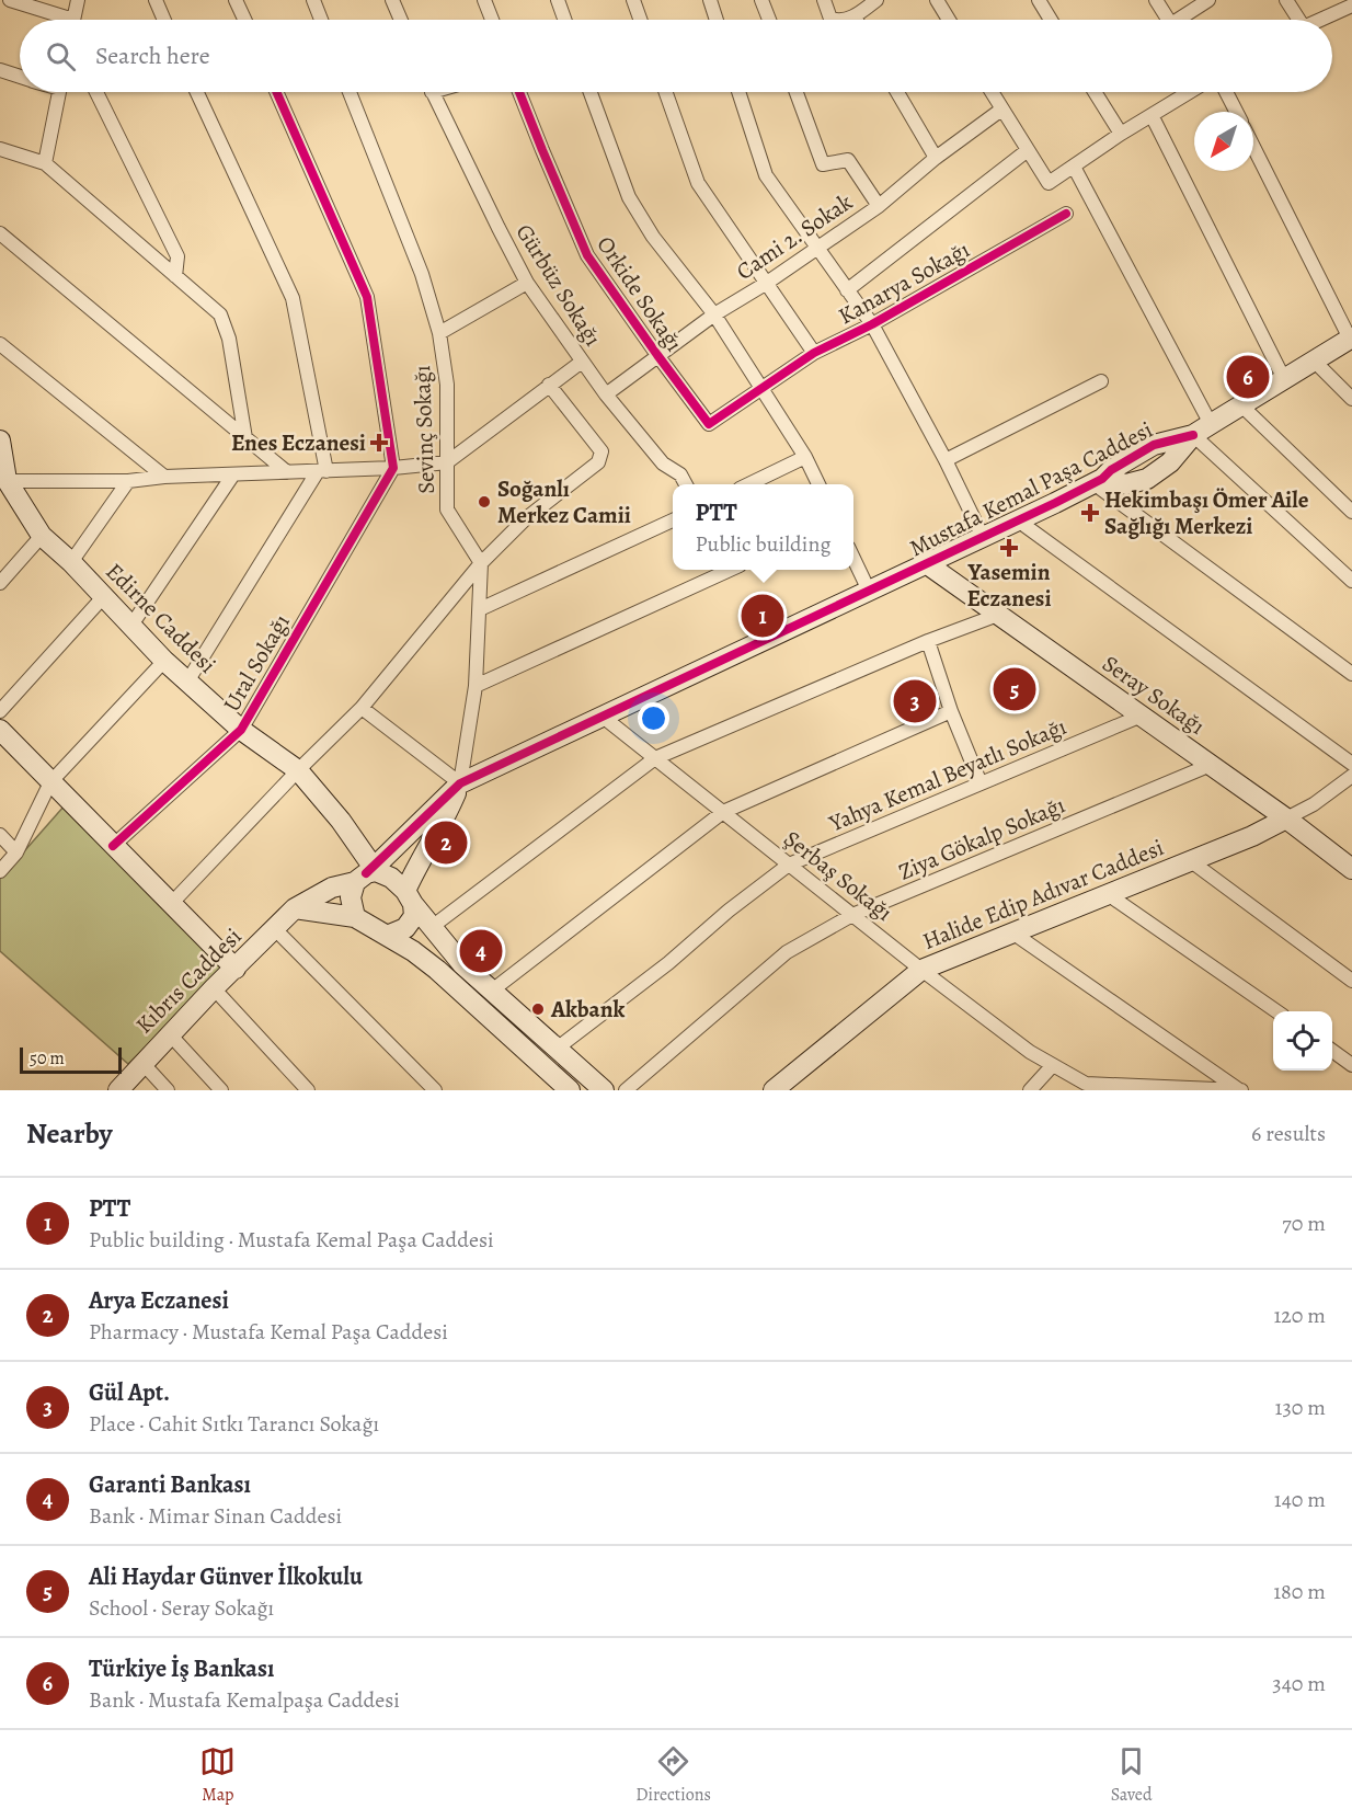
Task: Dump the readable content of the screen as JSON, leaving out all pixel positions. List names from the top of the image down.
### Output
{
  "streets": {
    "street": [
      "Cami 2. Sokak",
      "Kanarya Sokağı",
      "Gürbüz Sokağı",
      "Orkide Sokağı",
      "Sevinç Sokağı",
      "Mustafa Kemal Paşa Caddesi",
      "Edirne Caddesi",
      "Ural Sokağı",
      "Seray Sokağı",
      "Yahya Kemal Beyatlı Sokağı",
      "Ziya Gökalp Sokağı",
      "Şerbaş Sokağı",
      "Halide Edip Adıvar Caddesi",
      "Kıbrıs Caddesi"
    ]
  },
  "crossings": [
    ["Cami 2. Sokak", "Gürbüz Sokağı"],
    ["Cami 2. Sokak", "Orkide Sokağı"],
    ["Kanarya Sokağı", "Orkide Sokağı"],
    ["Mustafa Kemal Paşa Caddesi", "Edirne Caddesi"],
    ["Mustafa Kemal Paşa Caddesi", "Seray Sokağı"],
    ["Mustafa Kemal Paşa Caddesi", "Şerbaş Sokağı"],
    ["Edirne Caddesi", "Ural Sokağı"],
    ["Seray Sokağı", "Yahya Kemal Beyatlı Sokağı"],
    ["Seray Sokağı", "Ziya Gökalp Sokağı"],
    ["Seray Sokağı", "Halide Edip Adıvar Caddesi"],
    ["Yahya Kemal Beyatlı Sokağı", "Şerbaş Sokağı"],
    ["Ziya Gökalp Sokağı", "Şerbaş Sokağı"],
    ["Şerbaş Sokağı", "Halide Edip Adıvar Caddesi"]
  ],
  "places": {
    "health": ["Enes Eczanesi", "Hekimbaşı Ömer Aile Sağlığı Merkezi", "Yasemin Eczanesi"],
    "other": ["Soğanlı Merkez Camii", "Akbank"]
  },
  "scale_bar": "50 m",
  "north": "bottom left",
  "page": {
    "search": "Search here",
    "pins": [
      "6",
      "1",
      "5",
      "3",
      "2",
      "4"
    ],
    "popup": ["PTT", "Public building"],
    "scale": "50 m",
    "heading": ["Nearby", "6 results"],
    "list": [
      {
        "mark": "1",
        "name": "PTT",
        "note": "Public building · Mustafa Kemal Paşa Caddesi",
        "value": "70 m"
      },
      {
        "mark": "2",
        "name": "Arya Eczanesi",
        "note": "Pharmacy · Mustafa Kemal Paşa Caddesi",
        "value": "120 m"
      },
      {
        "mark": "3",
        "name": "Gül Apt.",
        "note": "Place · Cahit Sıtkı Tarancı Sokağı",
        "value": "130 m"
      },
      {
        "mark": "4",
        "name": "Garanti Bankası",
        "note": "Bank · Mimar Sinan Caddesi",
        "value": "140 m"
      },
      {
        "mark": "5",
        "name": "Ali Haydar Günver İlkokulu",
        "note": "School · Seray Sokağı",
        "value": "180 m"
      },
      {
        "mark": "6",
        "name": "Türkiye İş Bankası",
        "note": "Bank · Mustafa Kemalpaşa Caddesi",
        "value": "340 m"
      }
    ],
    "nav": ["Map", "Directions", "Saved"]
  }
}
